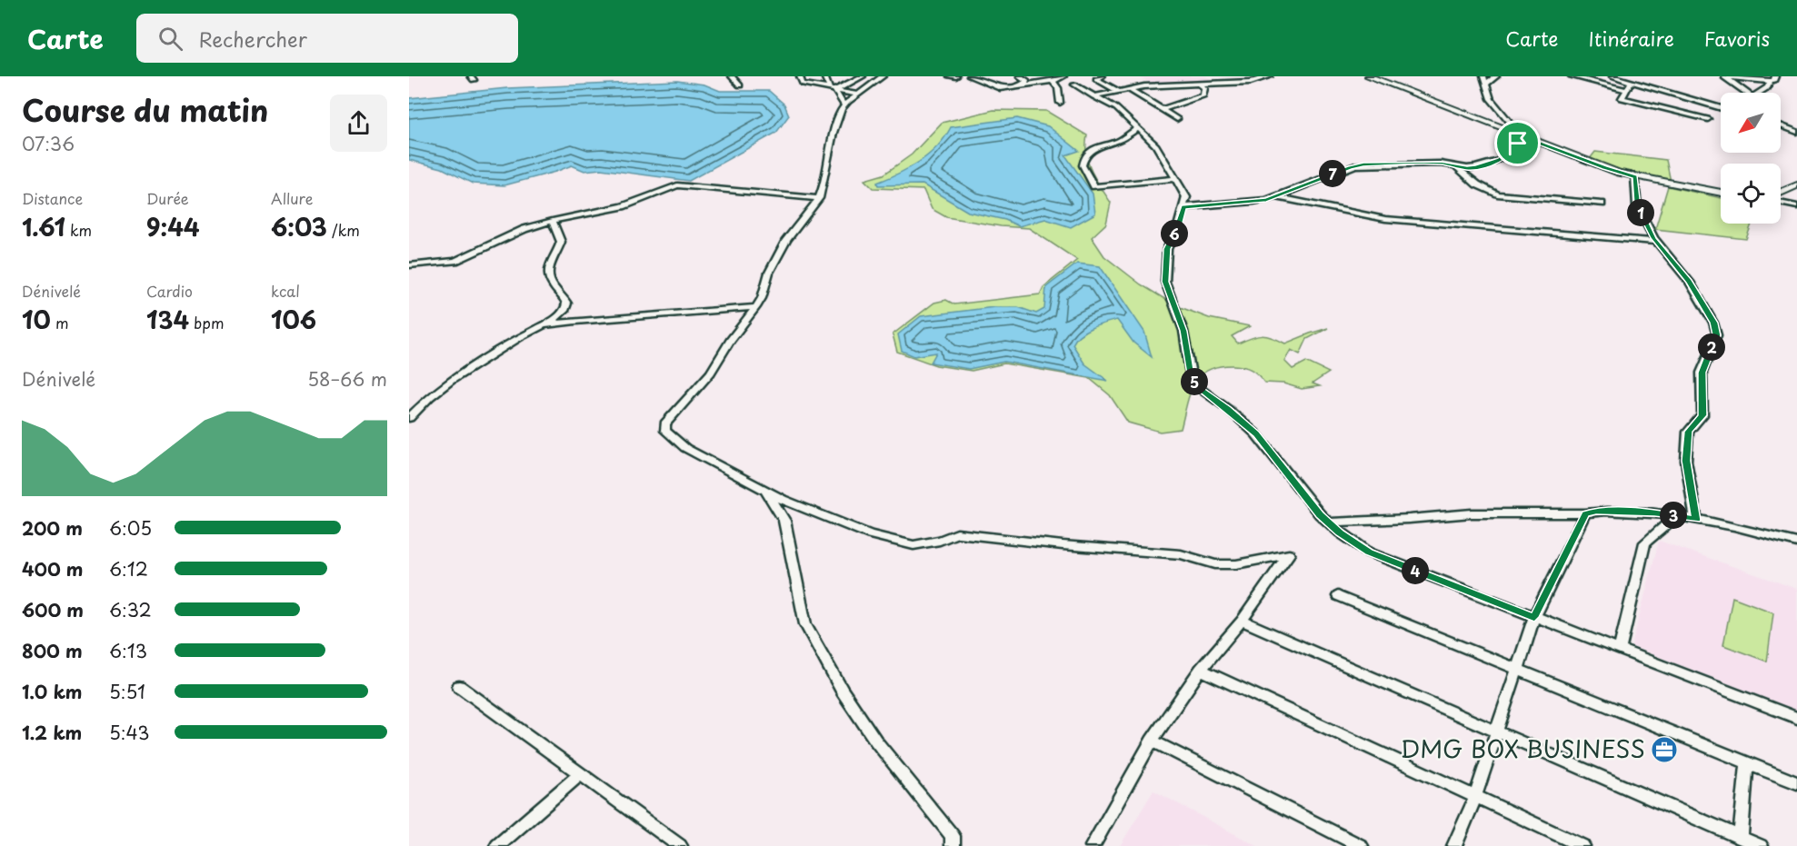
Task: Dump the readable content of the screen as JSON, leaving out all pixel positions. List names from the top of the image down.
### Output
{
  "places": {
    "office": ["DMG BOX BUSINESS"]
  },
  "north": "bottom left",
  "page": {
    "header": "Carte",
    "search": "Rechercher",
    "nav": ["Carte", "Itinéraire", "Favoris"],
    "heading": ["Course du matin", "07:36"],
    "pins": [
      "7",
      "1",
      "6",
      "2",
      "5",
      "3",
      "4"
    ],
    "stats": [
      ["Distance", "1.61 km"],
      ["Durée", "9:44"],
      ["Allure", "6:03 /km"],
      ["Dénivelé", "10 m"],
      ["Cardio", "134 bpm"],
      ["kcal", "106"]
    ],
    "chart": ["Dénivelé", "58–66 m"],
    "list": [
      {
        "name": "200 m",
        "note": "6:05"
      },
      {
        "name": "400 m",
        "note": "6:12"
      },
      {
        "name": "600 m",
        "note": "6:32"
      },
      {
        "name": "800 m",
        "note": "6:13"
      },
      {
        "name": "1.0 km",
        "note": "5:51"
      },
      {
        "name": "1.2 km",
        "note": "5:43"
      }
    ]
  }
}
